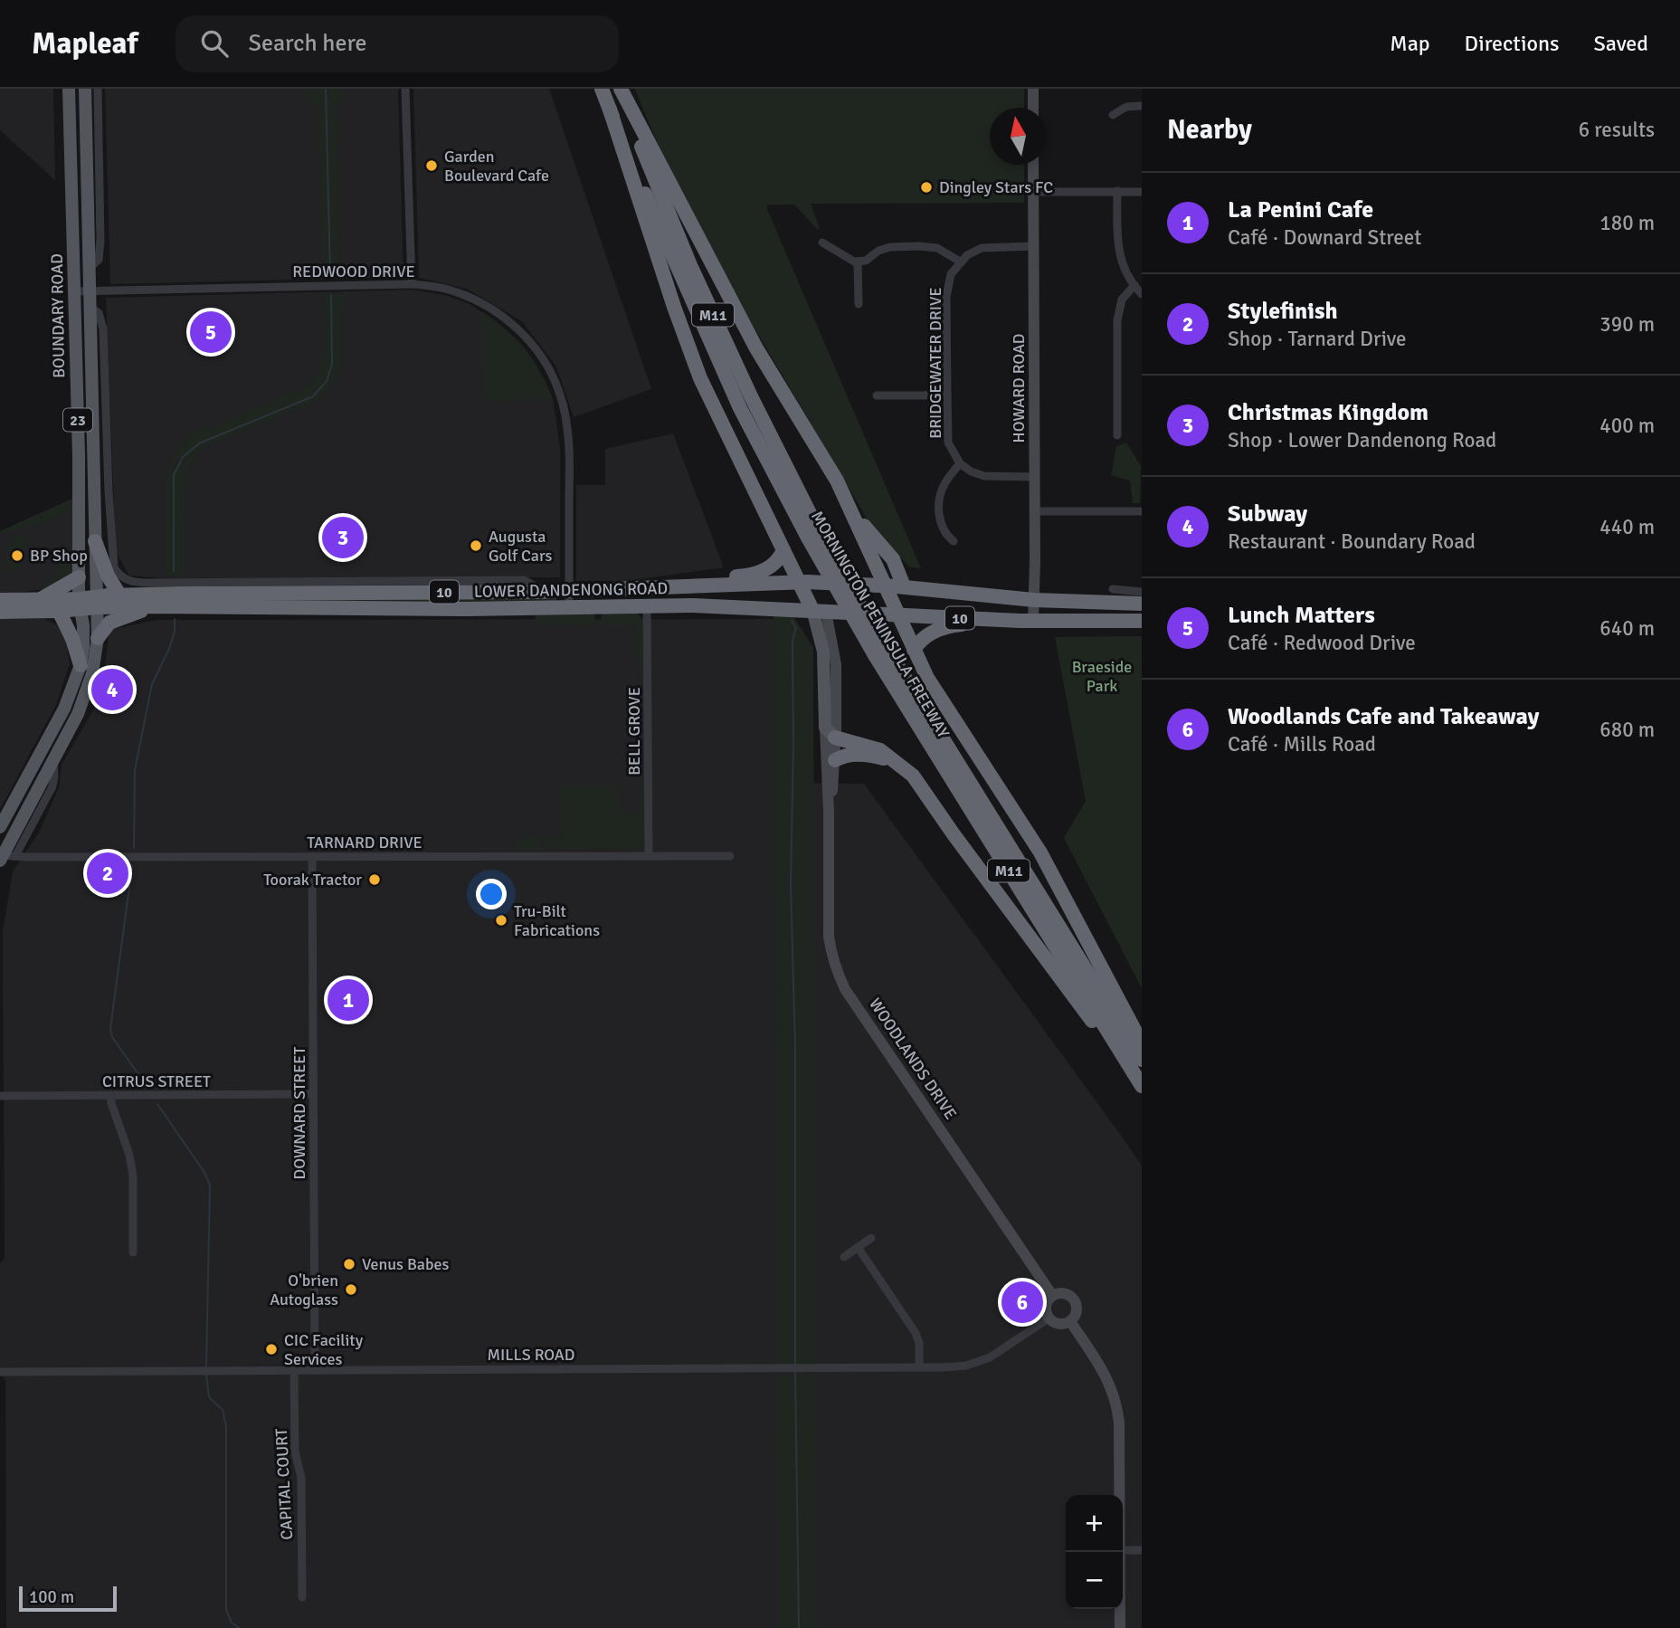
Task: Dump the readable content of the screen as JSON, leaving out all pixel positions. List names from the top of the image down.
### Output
{
  "streets": {
    "highway": [
      "M11",
      "LOWER DANDENONG ROAD",
      "10",
      "MORNINGTON PENINSULA FREEWAY"
    ],
    "main road": ["BOUNDARY ROAD", "23", "WOODLANDS DRIVE"],
    "street": [
      "REDWOOD DRIVE",
      "BRIDGEWATER DRIVE",
      "HOWARD ROAD",
      "BELL GROVE",
      "TARNARD DRIVE",
      "CITRUS STREET",
      "DOWNARD STREET",
      "MILLS ROAD",
      "CAPITAL COURT"
    ]
  },
  "crossings": [
    ["REDWOOD DRIVE", "BOUNDARY ROAD"],
    ["REDWOOD DRIVE", "LOWER DANDENONG ROAD"],
    ["BOUNDARY ROAD", "LOWER DANDENONG ROAD"],
    ["BOUNDARY ROAD", "TARNARD DRIVE"],
    ["HOWARD ROAD", "LOWER DANDENONG ROAD"],
    ["LOWER DANDENONG ROAD", "BELL GROVE"],
    ["LOWER DANDENONG ROAD", "WOODLANDS DRIVE"],
    ["BELL GROVE", "TARNARD DRIVE"],
    ["TARNARD DRIVE", "DOWNARD STREET"],
    ["WOODLANDS DRIVE", "MILLS ROAD"],
    ["CITRUS STREET", "DOWNARD STREET"],
    ["DOWNARD STREET", "MILLS ROAD"],
    ["MILLS ROAD", "CAPITAL COURT"]
  ],
  "parks": ["Braeside Park"],
  "places": [
    "Garden Boulevard Cafe",
    "Dingley Stars FC",
    "Augusta Golf Cars",
    "BP Shop",
    "Toorak Tractor",
    "Tru-Bilt Fabrications",
    "Venus Babes",
    "O'brien Autoglass",
    "CIC Facility Services"
  ],
  "scale_bar": "100 m",
  "north": "top",
  "page": {
    "header": "Mapleaf",
    "search": "Search here",
    "nav": ["Map", "Directions", "Saved"],
    "heading": ["Nearby", "6 results"],
    "list": [
      {
        "mark": "1",
        "name": "La Penini Cafe",
        "note": "Café · Downard Street",
        "value": "180 m"
      },
      {
        "mark": "2",
        "name": "Stylefinish",
        "note": "Shop · Tarnard Drive",
        "value": "390 m"
      },
      {
        "mark": "3",
        "name": "Christmas Kingdom",
        "note": "Shop · Lower Dandenong Road",
        "value": "400 m"
      },
      {
        "mark": "4",
        "name": "Subway",
        "note": "Restaurant · Boundary Road",
        "value": "440 m"
      },
      {
        "mark": "5",
        "name": "Lunch Matters",
        "note": "Café · Redwood Drive",
        "value": "640 m"
      },
      {
        "mark": "6",
        "name": "Woodlands Cafe and Takeaway",
        "note": "Café · Mills Road",
        "value": "680 m"
      }
    ],
    "pins": [
      "5",
      "3",
      "4",
      "2",
      "1",
      "6"
    ],
    "map_buttons": ["+", "−"],
    "scale": "100 m"
  }
}
